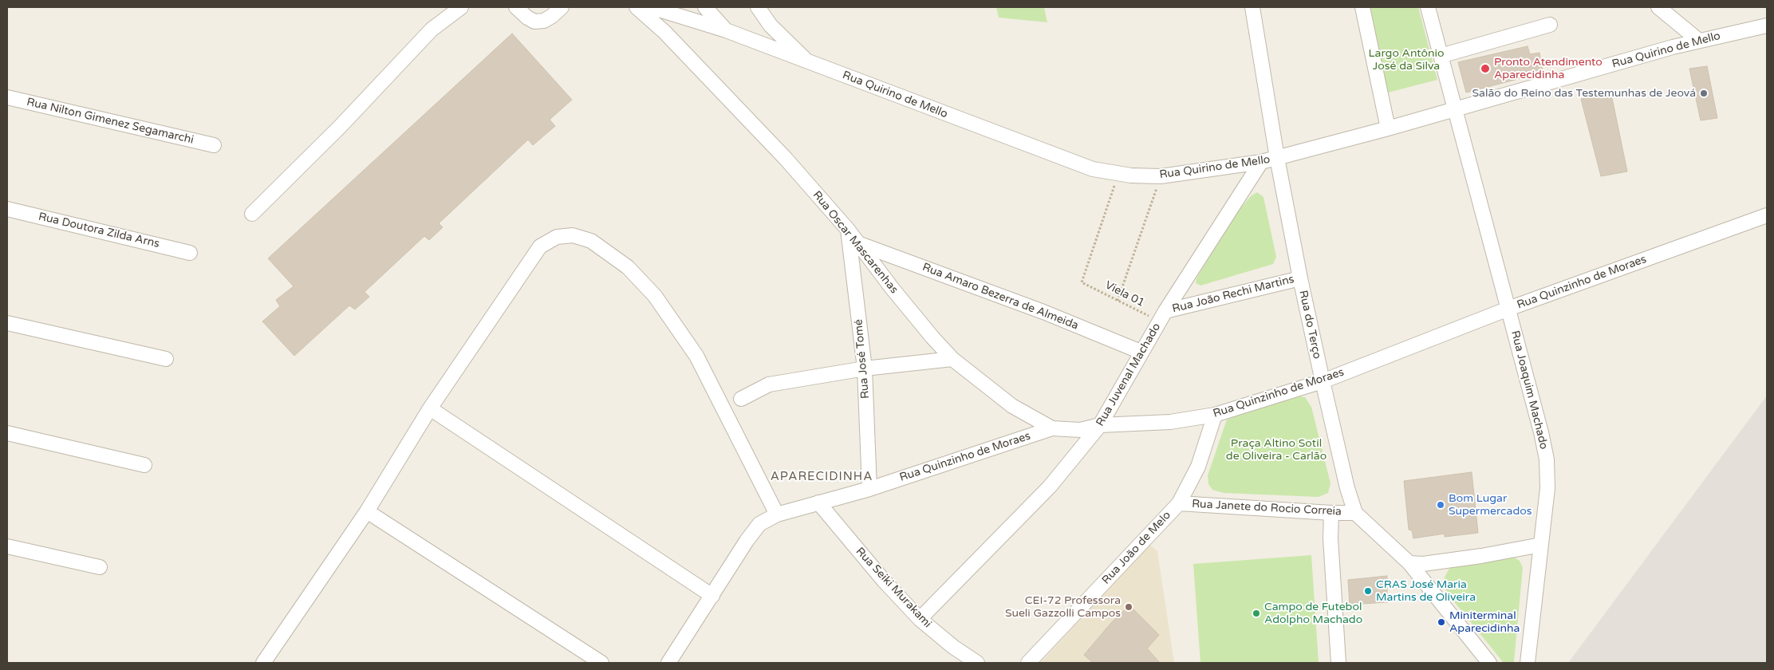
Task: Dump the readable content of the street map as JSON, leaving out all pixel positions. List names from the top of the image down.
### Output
{
  "streets": {
    "street": [
      "Rua Quirino de Mello",
      "Rua Nilton Gimenez Segamarchi",
      "Rua Doutora Zilda Arns",
      "Rua Oscar Mascarenhas",
      "Rua Quinzinho de Moraes",
      "Rua João Rechi Martins",
      "Rua Amaro Bezerra de Almeida",
      "Rua do Terço",
      "Rua José Tomé",
      "Rua Juvenal Machado",
      "Rua Joaquim Machado",
      "Rua Janete do Rocio Correia",
      "Rua João de Melo",
      "Rua Seiki Murakami"
    ],
    "path": ["Viela 01"]
  },
  "crossings": [
    ["Rua Quirino de Mello", "Viela 01"],
    ["Rua Quirino de Mello", "Rua do Terço"],
    ["Rua Quirino de Mello", "Rua Juvenal Machado"],
    ["Rua Quirino de Mello", "Rua Joaquim Machado"],
    ["Rua Oscar Mascarenhas", "Rua Quinzinho de Moraes"],
    ["Rua Oscar Mascarenhas", "Rua Amaro Bezerra de Almeida"],
    ["Rua Oscar Mascarenhas", "Rua José Tomé"],
    ["Rua Quinzinho de Moraes", "Rua do Terço"],
    ["Rua Quinzinho de Moraes", "Rua José Tomé"],
    ["Rua Quinzinho de Moraes", "Rua Juvenal Machado"],
    ["Rua Quinzinho de Moraes", "Rua Joaquim Machado"],
    ["Rua Quinzinho de Moraes", "Rua João de Melo"],
    ["Rua Quinzinho de Moraes", "Rua Seiki Murakami"],
    ["Viela 01", "Rua João Rechi Martins"],
    ["Viela 01", "Rua Juvenal Machado"],
    ["Rua João Rechi Martins", "Rua do Terço"],
    ["Rua João Rechi Martins", "Rua Juvenal Machado"],
    ["Rua Amaro Bezerra de Almeida", "Rua Juvenal Machado"],
    ["Rua do Terço", "Rua Janete do Rocio Correia"],
    ["Rua Juvenal Machado", "Rua Seiki Murakami"],
    ["Rua Janete do Rocio Correia", "Rua João de Melo"]
  ],
  "districts": ["APARECIDINHA"],
  "parks": ["Largo Antônio José da Silva", "Praça Altino Sotil de Oliveira - Carlão"],
  "places": [
    "Pronto Atendimento Aparecidinha",
    "Salão do Reino das Testemunhas de Jeová",
    "Bom Lugar Supermercados",
    "CRAS José Maria Martins de Oliveira",
    "CEI-72 Professora Sueli Gazzolli Campos",
    "Campo de Futebol Adolpho Machado",
    "Miniterminal Aparecidinha"
  ]
}
